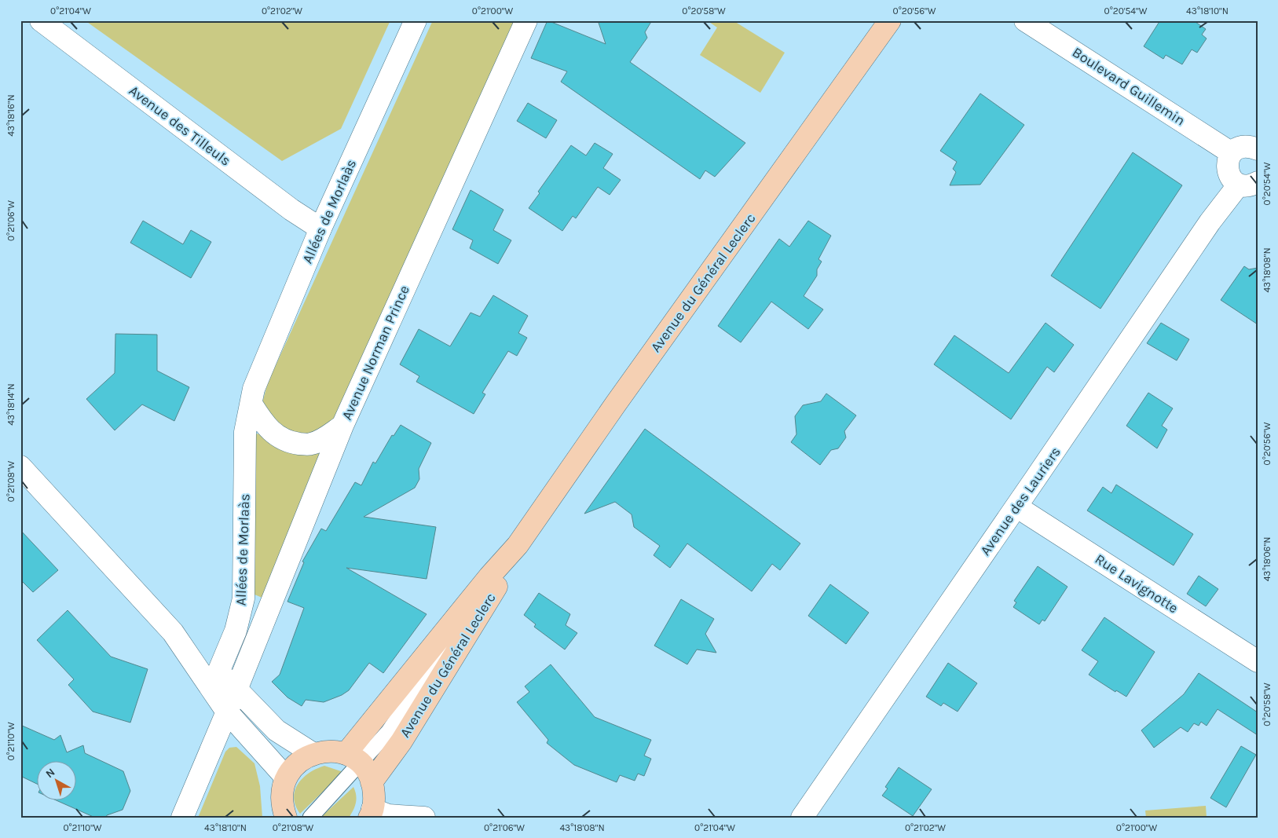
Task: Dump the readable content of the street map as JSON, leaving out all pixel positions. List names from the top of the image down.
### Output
{
  "streets": {
    "main road": ["Avenue du Général Leclerc"],
    "street": [
      "Boulevard Guillemin",
      "Avenue des Tilleuls",
      "Allées de Morlaàs",
      "Avenue Norman Prince",
      "Avenue des Lauriers",
      "Rue Lavignotte"
    ]
  },
  "crossings": [
    ["Avenue des Tilleuls", "Allées de Morlaàs"],
    ["Avenue des Lauriers", "Rue Lavignotte"]
  ],
  "north": "top left",
  "coordinates": [
    "0°21'04\"W",
    "0°21'02\"W",
    "0°21'00\"W",
    "0°20'58\"W",
    "0°20'56\"W",
    "0°20'54\"W",
    "43°18'10\"N",
    "43°18'16\"N",
    "0°21'06\"W",
    "43°18'08\"N",
    "43°18'14\"N",
    "0°21'08\"W",
    "43°18'06\"N",
    "0°21'10\"W"
  ]
}
